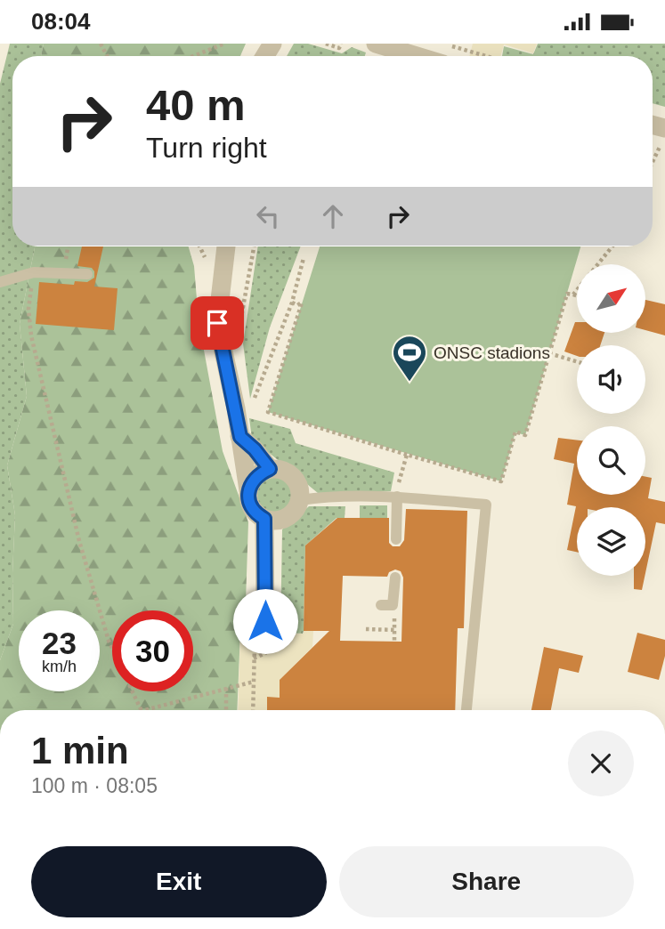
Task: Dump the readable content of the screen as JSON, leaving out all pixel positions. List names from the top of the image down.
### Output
{
  "places": {
    "sports": ["ONSC stadions"]
  },
  "north": "top right",
  "page": {
    "status": "08:04",
    "turn": ["40 m", "Turn right"],
    "speed": "23 km/h",
    "limit": "30",
    "heading": ["1 min", "100 m · 08:05"],
    "buttons": ["Exit", "Share"]
  }
}
